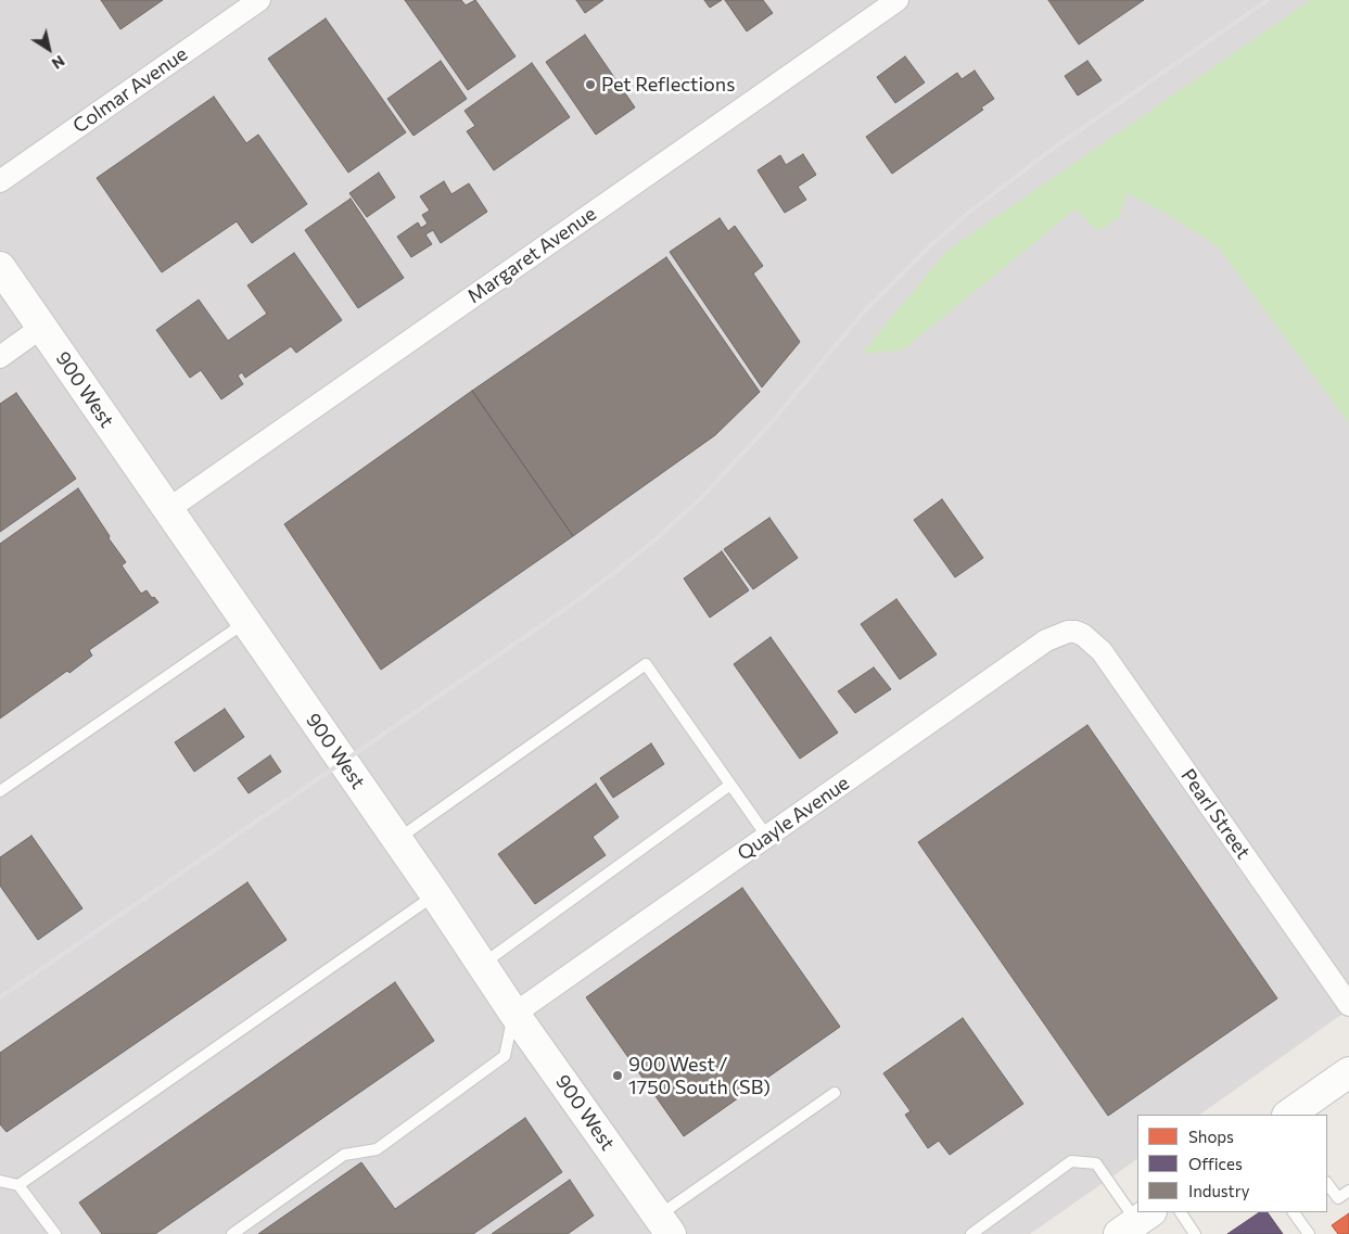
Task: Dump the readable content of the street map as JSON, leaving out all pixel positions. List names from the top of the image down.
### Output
{
  "streets": {
    "main road": ["900 West"],
    "street": [
      "Colmar Avenue",
      "Margaret Avenue",
      "Pearl Street",
      "Quayle Avenue"
    ]
  },
  "crossings": [
    ["Margaret Avenue", "900 West"],
    ["900 West", "Quayle Avenue"],
    ["Pearl Street", "Quayle Avenue"]
  ],
  "places": ["Pet Reflections", "900 West / 1750 South (SB)"],
  "legend": ["Shops", "Offices", "Industry"],
  "north": "bottom right"
}
